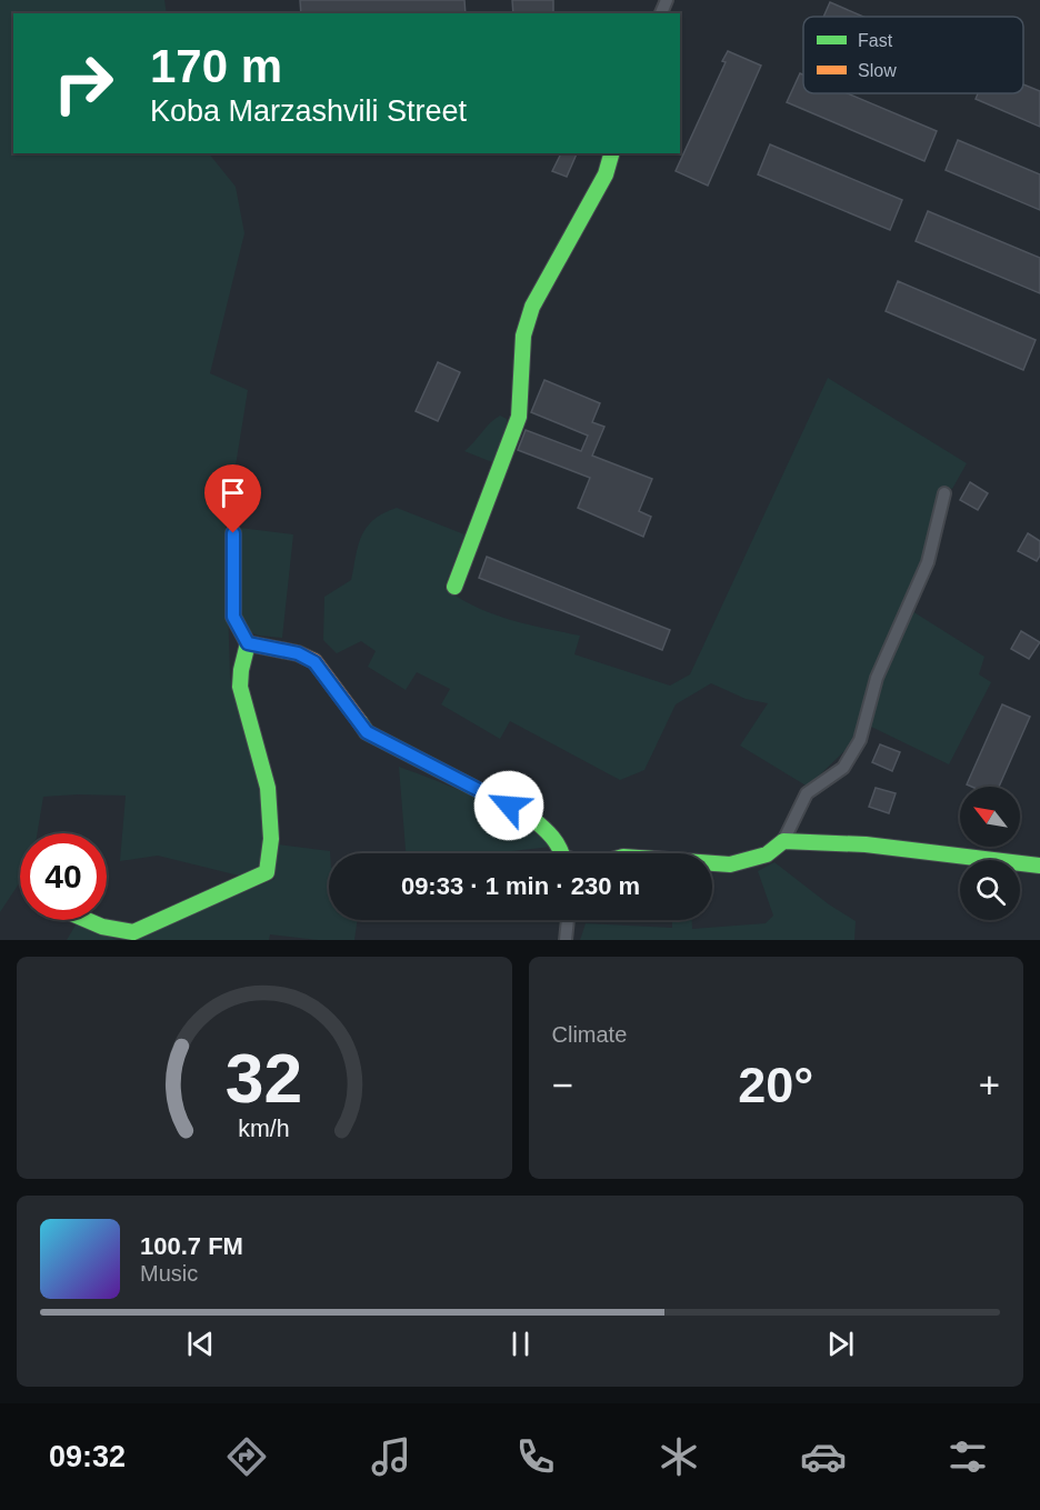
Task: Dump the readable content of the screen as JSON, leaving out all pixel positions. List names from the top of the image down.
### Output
{
  "legend": ["Fast", "Slow"],
  "north": "top left",
  "page": {
    "turn": ["170 m", "Koba Marzashvili Street"],
    "limit": "40",
    "trip": "09:33 · 1 min · 230 m",
    "tile": "Climate",
    "heat": ["−", "20°", "+"],
    "song": ["100.7 FM", "Music"],
    "tabs": "09:32",
    "gauge": ["32", "km/h"]
  }
}
